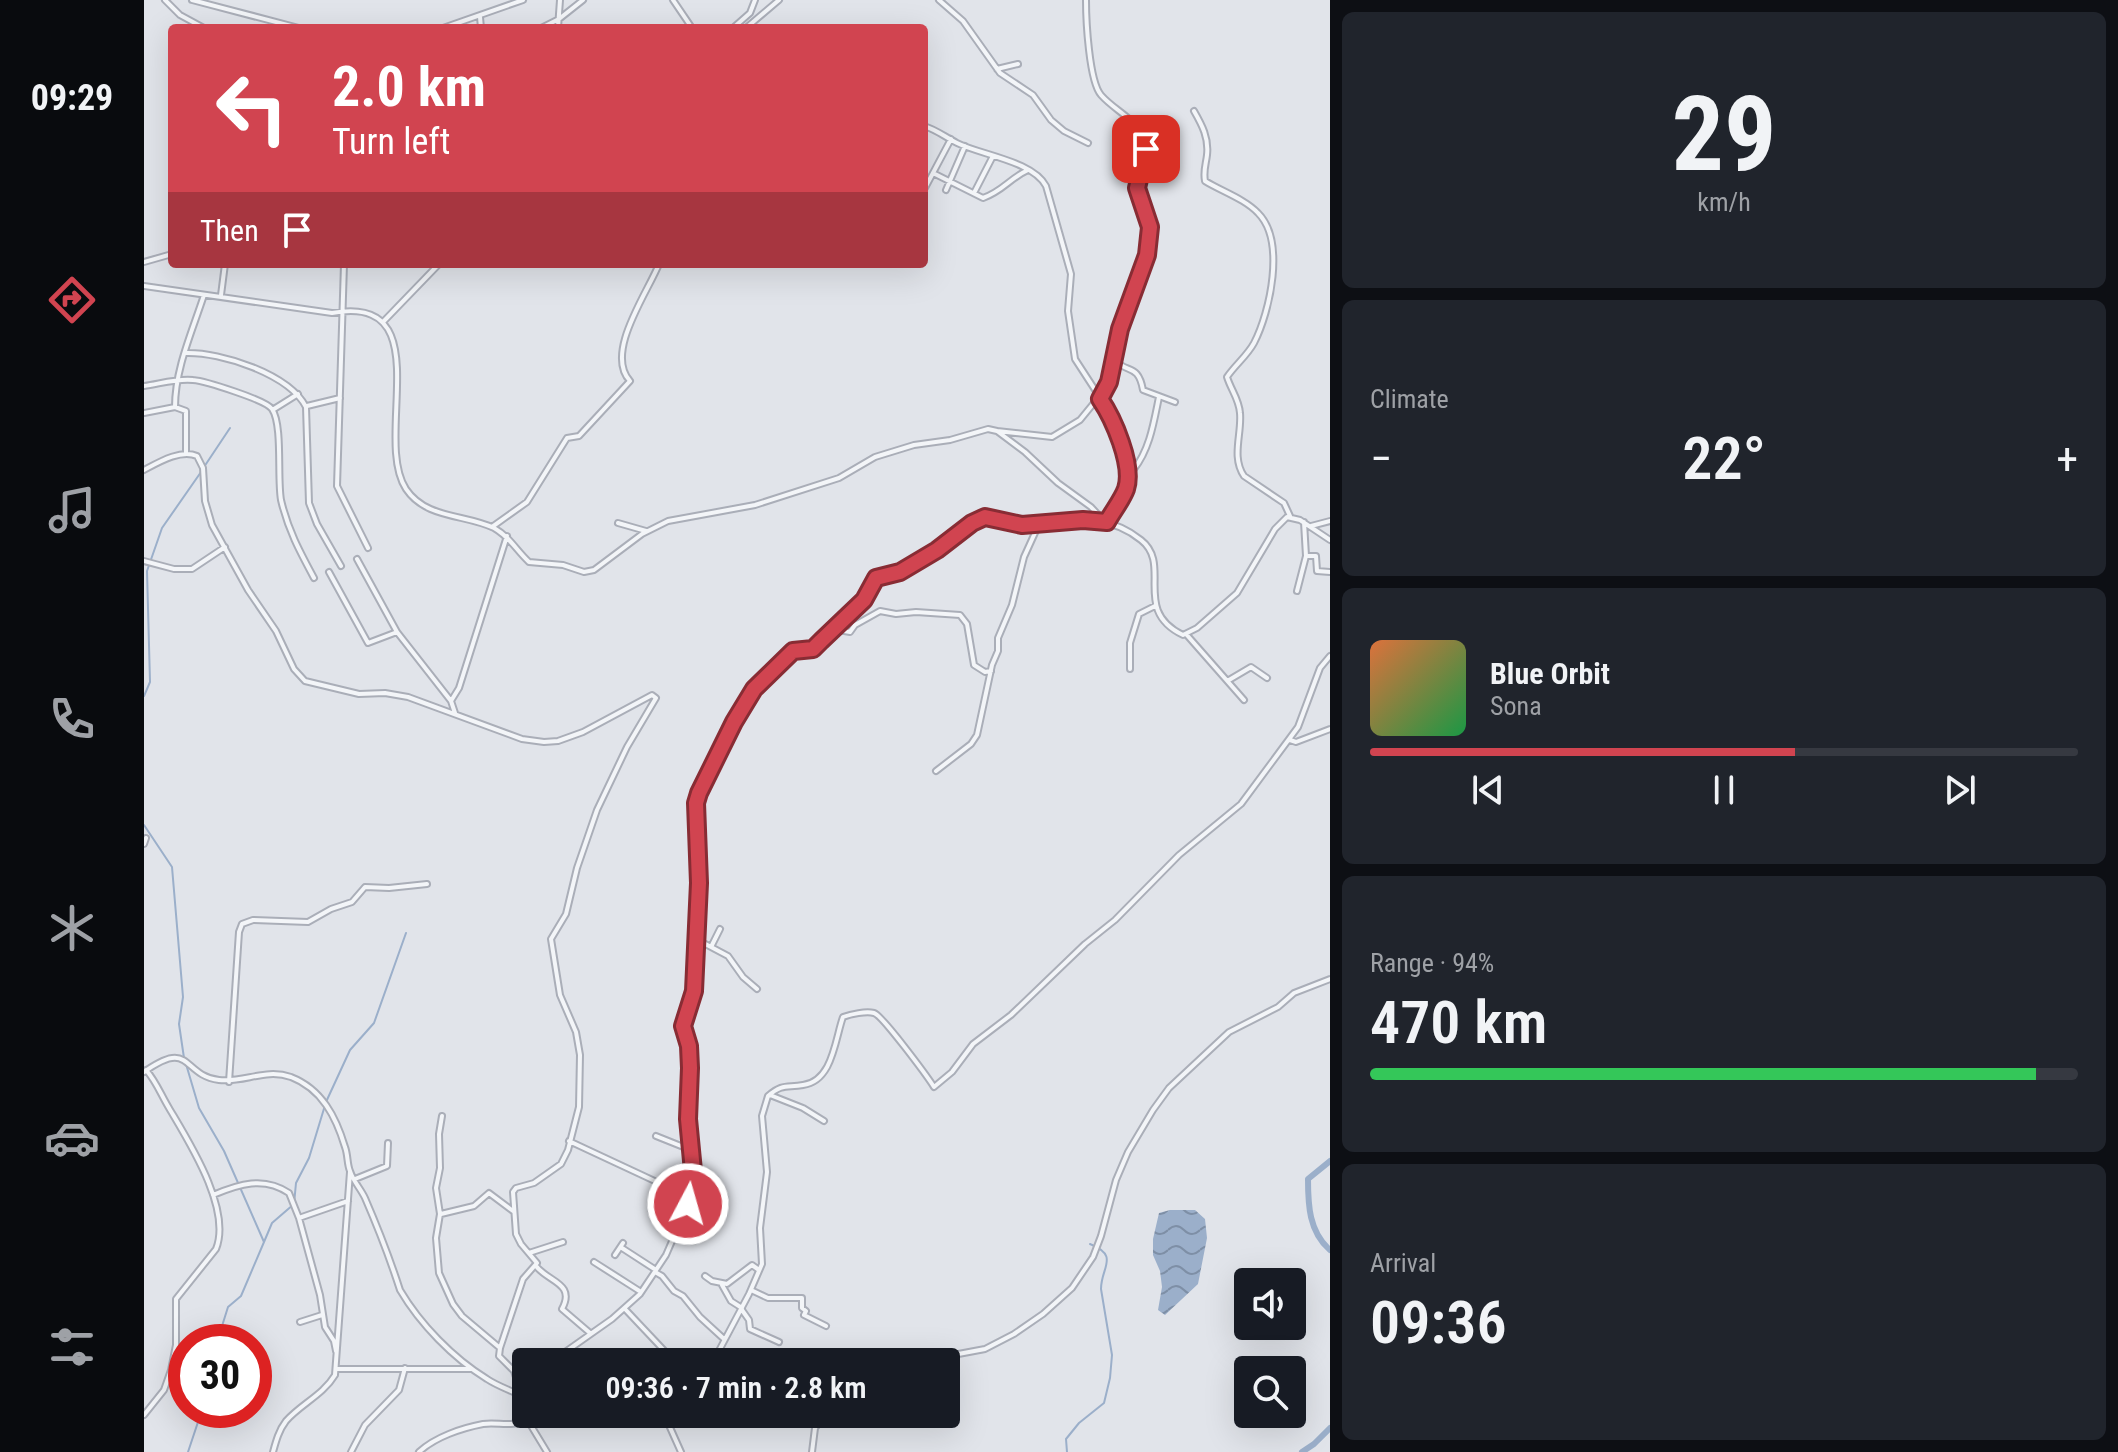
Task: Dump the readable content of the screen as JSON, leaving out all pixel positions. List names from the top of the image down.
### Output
{
  "page": {
    "tabs": "09:29",
    "tile": [
      ["29", "km/h"],
      "Climate",
      ["Range · 94%", "470 km"],
      ["Arrival", "09:36"]
    ],
    "turn": ["2.0 km", "Turn left"],
    "then": "Then",
    "heat": ["−", "22°", "+"],
    "song": ["Blue Orbit", "Sona"],
    "limit": "30",
    "trip": "09:36 · 7 min · 2.8 km"
  }
}
